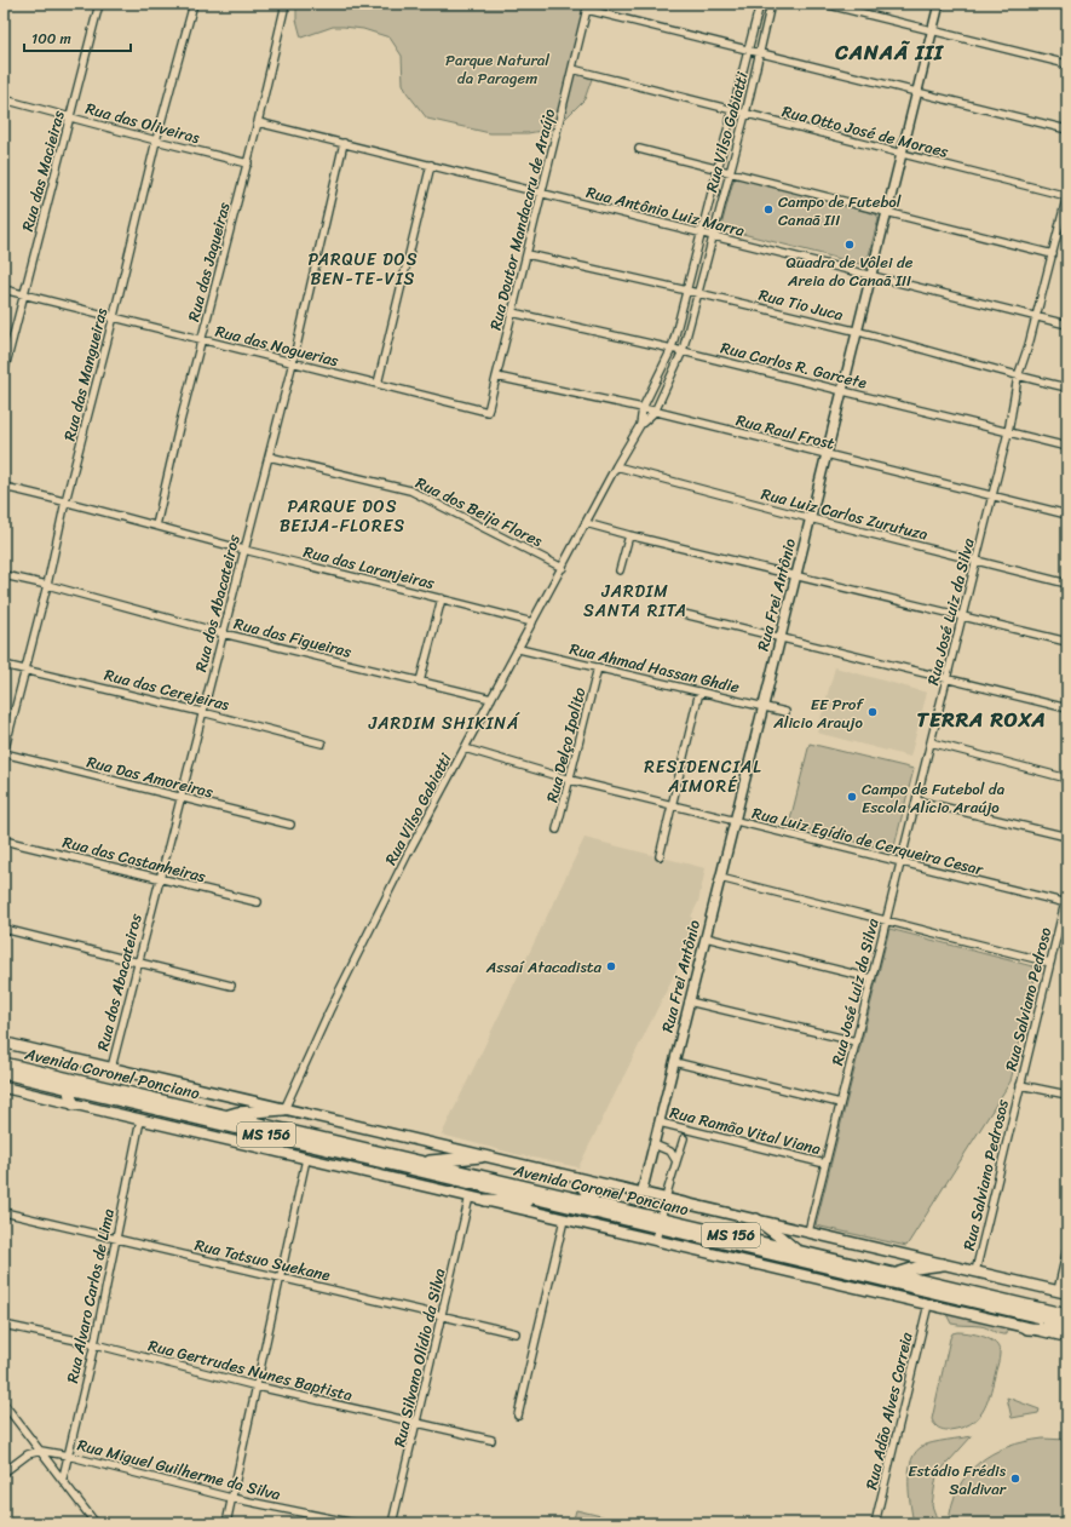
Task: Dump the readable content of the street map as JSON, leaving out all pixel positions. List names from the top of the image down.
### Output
{
  "streets": {
    "main road": ["Avenida Coronel Ponciano", "MS 156"],
    "street": [
      "Rua das Oliveiras",
      "Rua Otto José de Moraes",
      "Rua Vilso Gabiatti",
      "Rua das Macieiras",
      "Rua Antônio Luiz Marra",
      "Rua Doutor Mandacaru de Araújo",
      "Rua das Jaqueiras",
      "Rua Tio Juca",
      "Rua das Noguerias",
      "Rua Carlos R. Garcete",
      "Rua das Mangueiras",
      "Rua Raul Frost",
      "Rua dos Beija Flores",
      "Rua Luiz Carlos Zurutuza",
      "Rua das Laranjeiras",
      "Rua Frei Antônio",
      "Rua dos Abacateiros",
      "Rua José Luiz da Silva",
      "Rua das Figueiras",
      "Rua Ahmad Hassan Ghdie",
      "Rua das Cerejeiras",
      "Rua Delço Ipolito",
      "Rua Das Amoreiras",
      "Rua Luiz Egídio de Cerqueira Cesar",
      "Rua das Castanheiras",
      "Rua Salviano Pedroso",
      "Rua Ramão Vital Viana",
      "Rua Salviano Pedrosos",
      "Rua Tatsuo Suekane",
      "Rua Alvaro Carlos de Lima",
      "Rua Silvano Olídio da Silva",
      "Rua Gertrudes Nunes Baptista",
      "Rua Adão Alves Correia",
      "Rua Miguel Guilherme da Silva"
    ]
  },
  "crossings": [
    ["Rua das Oliveiras", "Rua das Macieiras"],
    ["Rua das Oliveiras", "Rua das Jaqueiras"],
    ["Rua das Oliveiras", "Rua das Mangueiras"],
    ["Rua Otto José de Moraes", "Rua Vilso Gabiatti"],
    ["Rua Otto José de Moraes", "Rua Doutor Mandacaru de Araújo"],
    ["Rua Otto José de Moraes", "Rua Frei Antônio"],
    ["Rua Otto José de Moraes", "Rua José Luiz da Silva"],
    ["Rua Vilso Gabiatti", "Rua Antônio Luiz Marra"],
    ["Rua Vilso Gabiatti", "Rua Tio Juca"],
    ["Rua Vilso Gabiatti", "Rua Carlos R. Garcete"],
    ["Rua Vilso Gabiatti", "Rua Raul Frost"],
    ["Rua Vilso Gabiatti", "Rua dos Beija Flores"],
    ["Rua Vilso Gabiatti", "Rua Luiz Carlos Zurutuza"],
    ["Rua Vilso Gabiatti", "Rua das Laranjeiras"],
    ["Rua Vilso Gabiatti", "Rua das Figueiras"],
    ["Rua Vilso Gabiatti", "Rua Ahmad Hassan Ghdie"],
    ["Rua Vilso Gabiatti", "Rua Luiz Egídio de Cerqueira Cesar"],
    ["Rua Vilso Gabiatti", "MS 156"],
    ["Rua das Macieiras", "Rua das Noguerias"],
    ["Rua Antônio Luiz Marra", "Rua Doutor Mandacaru de Araújo"],
    ["Rua Antônio Luiz Marra", "Rua das Jaqueiras"],
    ["Rua Antônio Luiz Marra", "Rua Frei Antônio"],
    ["Rua Antônio Luiz Marra", "Rua dos Abacateiros"],
    ["Rua Antônio Luiz Marra", "Rua José Luiz da Silva"],
    ["Rua Doutor Mandacaru de Araújo", "Rua Tio Juca"],
    ["Rua Doutor Mandacaru de Araújo", "Rua das Noguerias"],
    ["Rua Doutor Mandacaru de Araújo", "Rua Carlos R. Garcete"],
    ["Rua Doutor Mandacaru de Araújo", "Rua Raul Frost"],
    ["Rua das Jaqueiras", "Rua das Noguerias"],
    ["Rua das Jaqueiras", "Rua das Laranjeiras"],
    ["Rua Tio Juca", "Rua Frei Antônio"],
    ["Rua Tio Juca", "Rua José Luiz da Silva"],
    ["Rua das Noguerias", "Rua das Mangueiras"],
    ["Rua das Noguerias", "Rua dos Abacateiros"],
    ["Rua Carlos R. Garcete", "Rua Frei Antônio"],
    ["Rua Carlos R. Garcete", "Rua José Luiz da Silva"],
    ["Rua das Mangueiras", "Rua das Laranjeiras"],
    ["Rua das Mangueiras", "Rua das Figueiras"],
    ["Rua das Mangueiras", "Rua das Cerejeiras"],
    ["Rua das Mangueiras", "Rua Das Amoreiras"],
    ["Rua Raul Frost", "Rua Frei Antônio"],
    ["Rua Raul Frost", "Rua José Luiz da Silva"],
    ["Rua dos Beija Flores", "Rua dos Abacateiros"],
    ["Rua Luiz Carlos Zurutuza", "Rua Frei Antônio"],
    ["Rua Luiz Carlos Zurutuza", "Rua José Luiz da Silva"],
    ["Rua das Laranjeiras", "Rua dos Abacateiros"],
    ["Rua Frei Antônio", "Rua Ahmad Hassan Ghdie"],
    ["Rua Frei Antônio", "Rua Luiz Egídio de Cerqueira Cesar"],
    ["Rua Frei Antônio", "Rua Ramão Vital Viana"],
    ["Rua dos Abacateiros", "Rua das Figueiras"],
    ["Rua dos Abacateiros", "Rua das Cerejeiras"],
    ["Rua dos Abacateiros", "Rua Das Amoreiras"],
    ["Rua dos Abacateiros", "Rua das Castanheiras"],
    ["Rua dos Abacateiros", "MS 156"],
    ["Rua José Luiz da Silva", "Rua Luiz Egídio de Cerqueira Cesar"],
    ["Rua José Luiz da Silva", "Rua Ramão Vital Viana"],
    ["Rua Ahmad Hassan Ghdie", "Rua Delço Ipolito"],
    ["Rua Delço Ipolito", "Rua Luiz Egídio de Cerqueira Cesar"],
    ["Rua Luiz Egídio de Cerqueira Cesar", "Rua Salviano Pedroso"],
    ["Rua Salviano Pedroso", "Rua Salviano Pedrosos"],
    ["Rua Tatsuo Suekane", "Rua Alvaro Carlos de Lima"],
    ["Rua Tatsuo Suekane", "Rua Silvano Olídio da Silva"],
    ["Rua Alvaro Carlos de Lima", "Rua Gertrudes Nunes Baptista"],
    ["Rua Alvaro Carlos de Lima", "Rua Miguel Guilherme da Silva"],
    ["Rua Silvano Olídio da Silva", "Rua Gertrudes Nunes Baptista"]
  ],
  "districts": [
    "CANAÃ III",
    "PARQUE DOS BEN-TE-VIS",
    "PARQUE DOS BEIJA-FLORES",
    "JARDIM SANTA RITA",
    "TERRA ROXA",
    "JARDIM SHIKINÁ",
    "RESIDENCIAL AIMORÉ"
  ],
  "parks": ["Parque Natural da Paragem"],
  "places": [
    "Campo de Futebol Canaã III",
    "Quadra de Vôlei de Areia do Canaã III",
    "EE Prof Alicio Araujo",
    "Campo de Futebol da Escola Alício Araújo",
    "Assaí Atacadista",
    "Estádio Frédis Saldivar"
  ],
  "scale_bar": "100 m"
}
